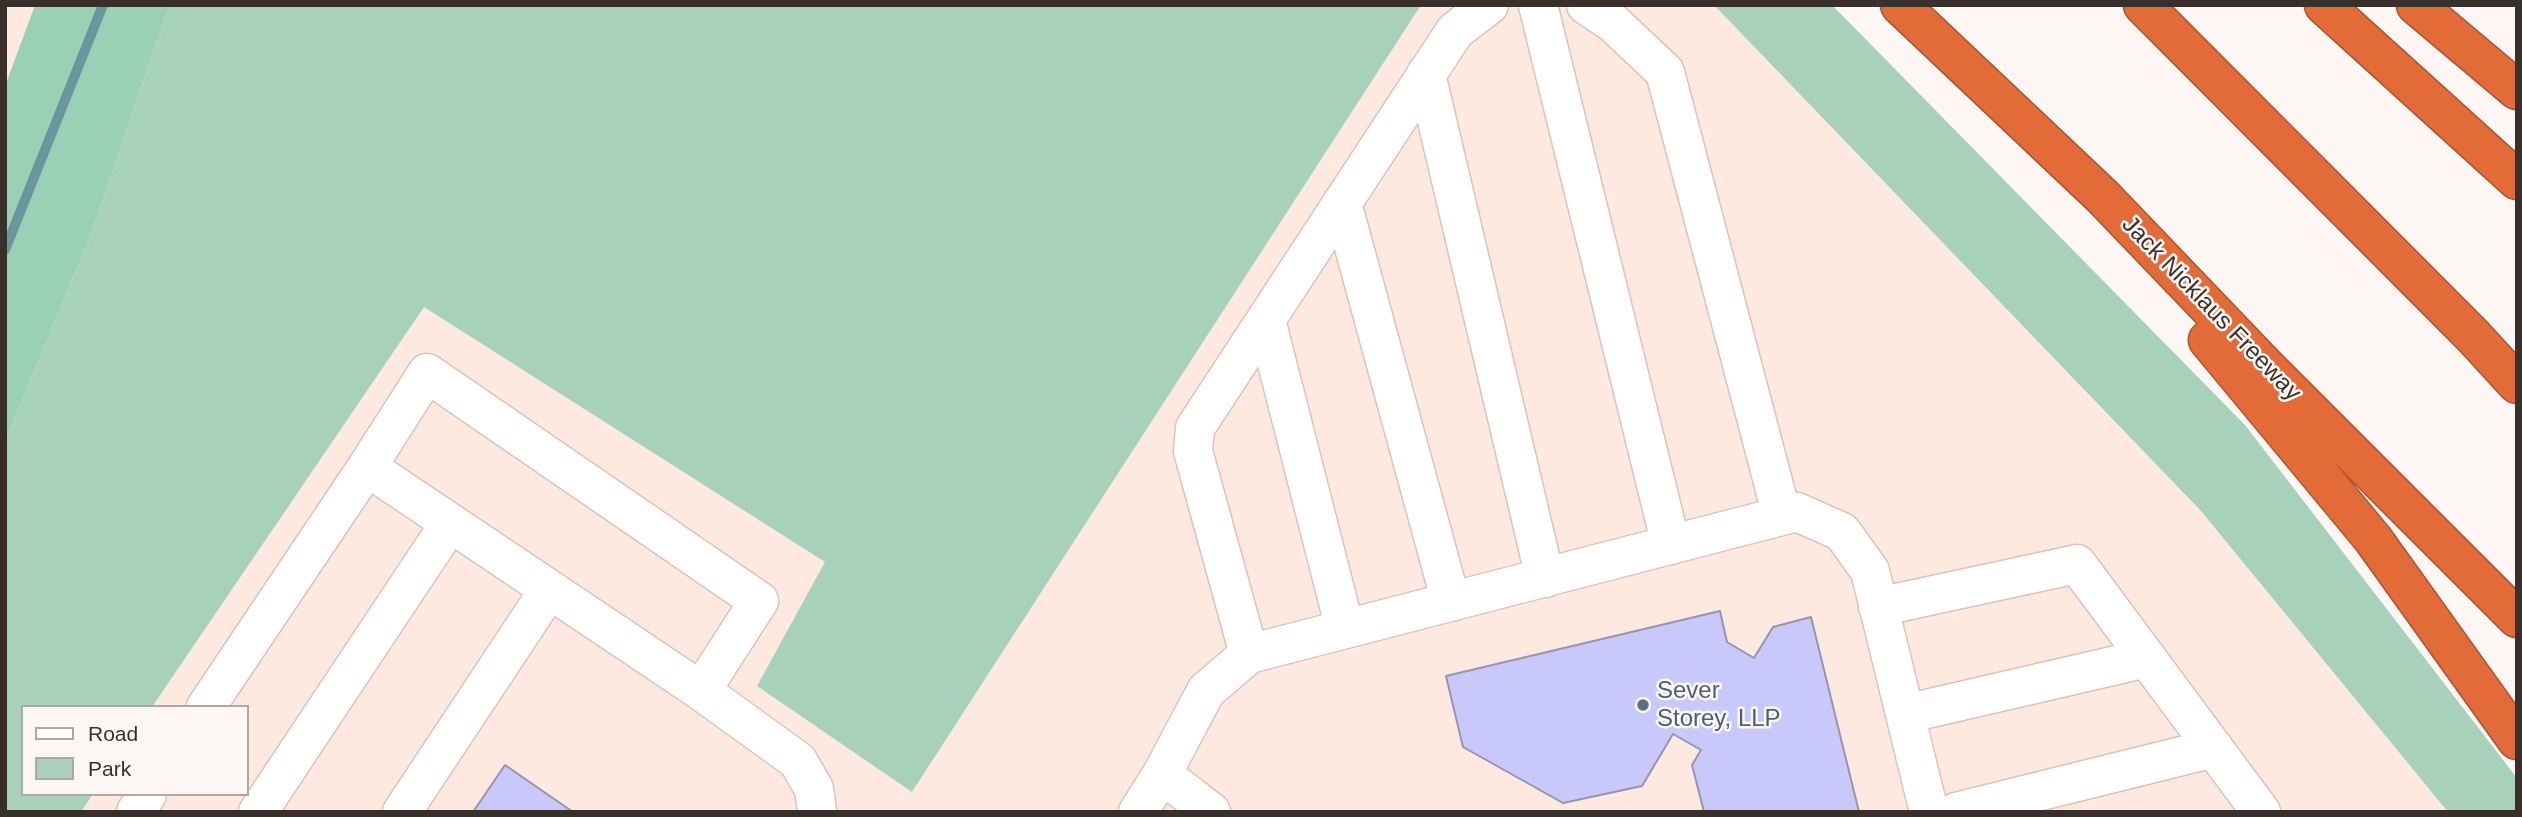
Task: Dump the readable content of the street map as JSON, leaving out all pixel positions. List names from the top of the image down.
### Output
{
  "streets": {
    "highway": ["Jack Nicklaus Freeway"]
  },
  "places": ["Sever Storey, LLP"],
  "legend": ["Road", "Park"]
}
